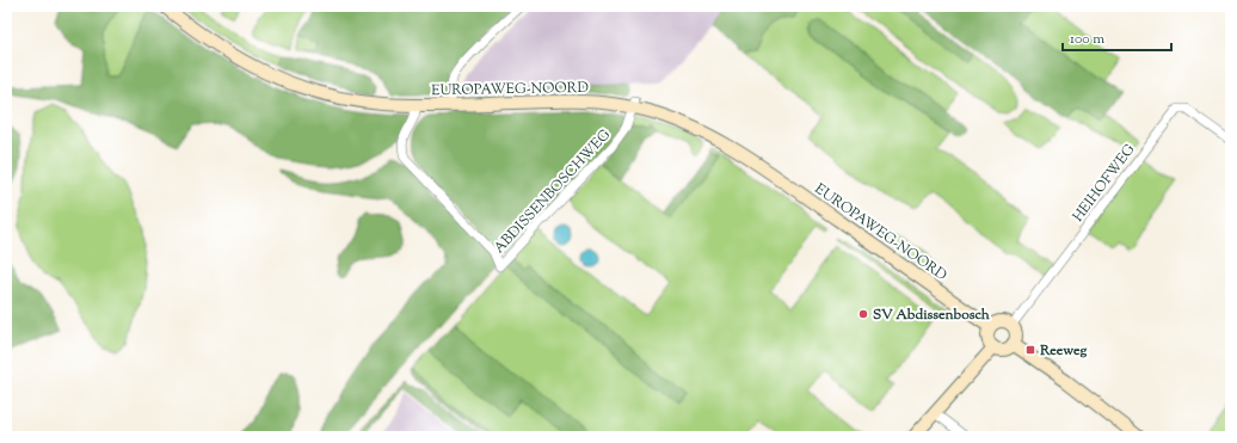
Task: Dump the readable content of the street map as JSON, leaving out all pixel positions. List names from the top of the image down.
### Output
{
  "streets": {
    "street": ["EUROPAWEG-NOORD", "HEIHOFWEG", "ABDISSENBOSCHWEG"]
  },
  "crossings": [
    ["EUROPAWEG-NOORD", "HEIHOFWEG"],
    ["EUROPAWEG-NOORD", "ABDISSENBOSCHWEG"]
  ],
  "places": {
    "other": ["SV Abdissenbosch"],
    "transit": ["Reeweg"]
  },
  "scale_bar": "100 m"
}
